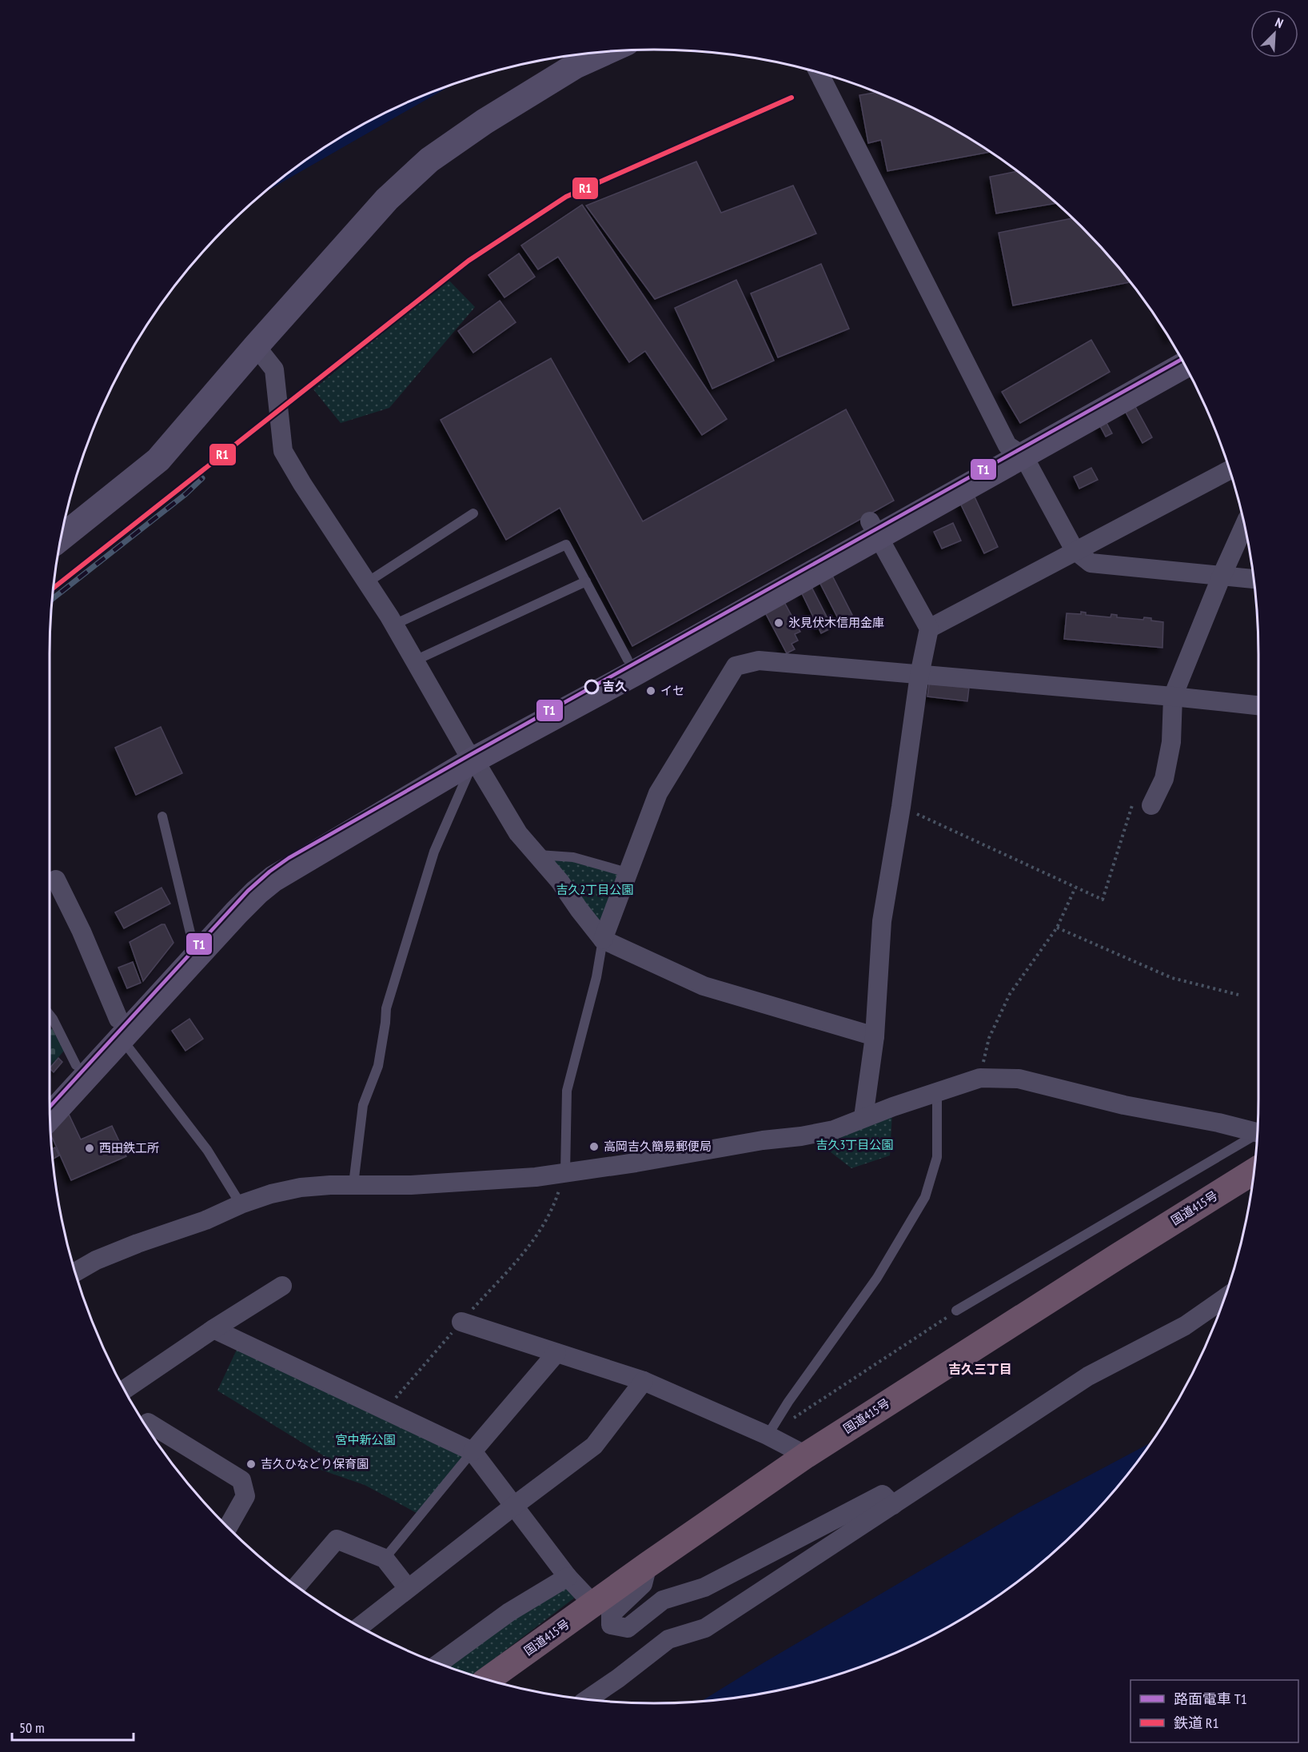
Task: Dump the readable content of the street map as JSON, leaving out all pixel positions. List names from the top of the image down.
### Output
{
  "streets": {
    "highway": ["国道415号"]
  },
  "districts": ["吉久三丁目"],
  "parks": ["吉久2丁目公園", "吉久3丁目公園", "宮中新公園"],
  "places": [
    "氷見伏木信用金庫",
    "吉久",
    "イセ",
    "高岡吉久簡易郵便局",
    "西田鉄工所",
    "吉久ひなどり保育園"
  ],
  "lines": ["rail line R1", "tram line T1"],
  "legend": ["路面電車 T1", "鉄道 R1"],
  "scale_bar": "50 m",
  "north": "top right"
}
